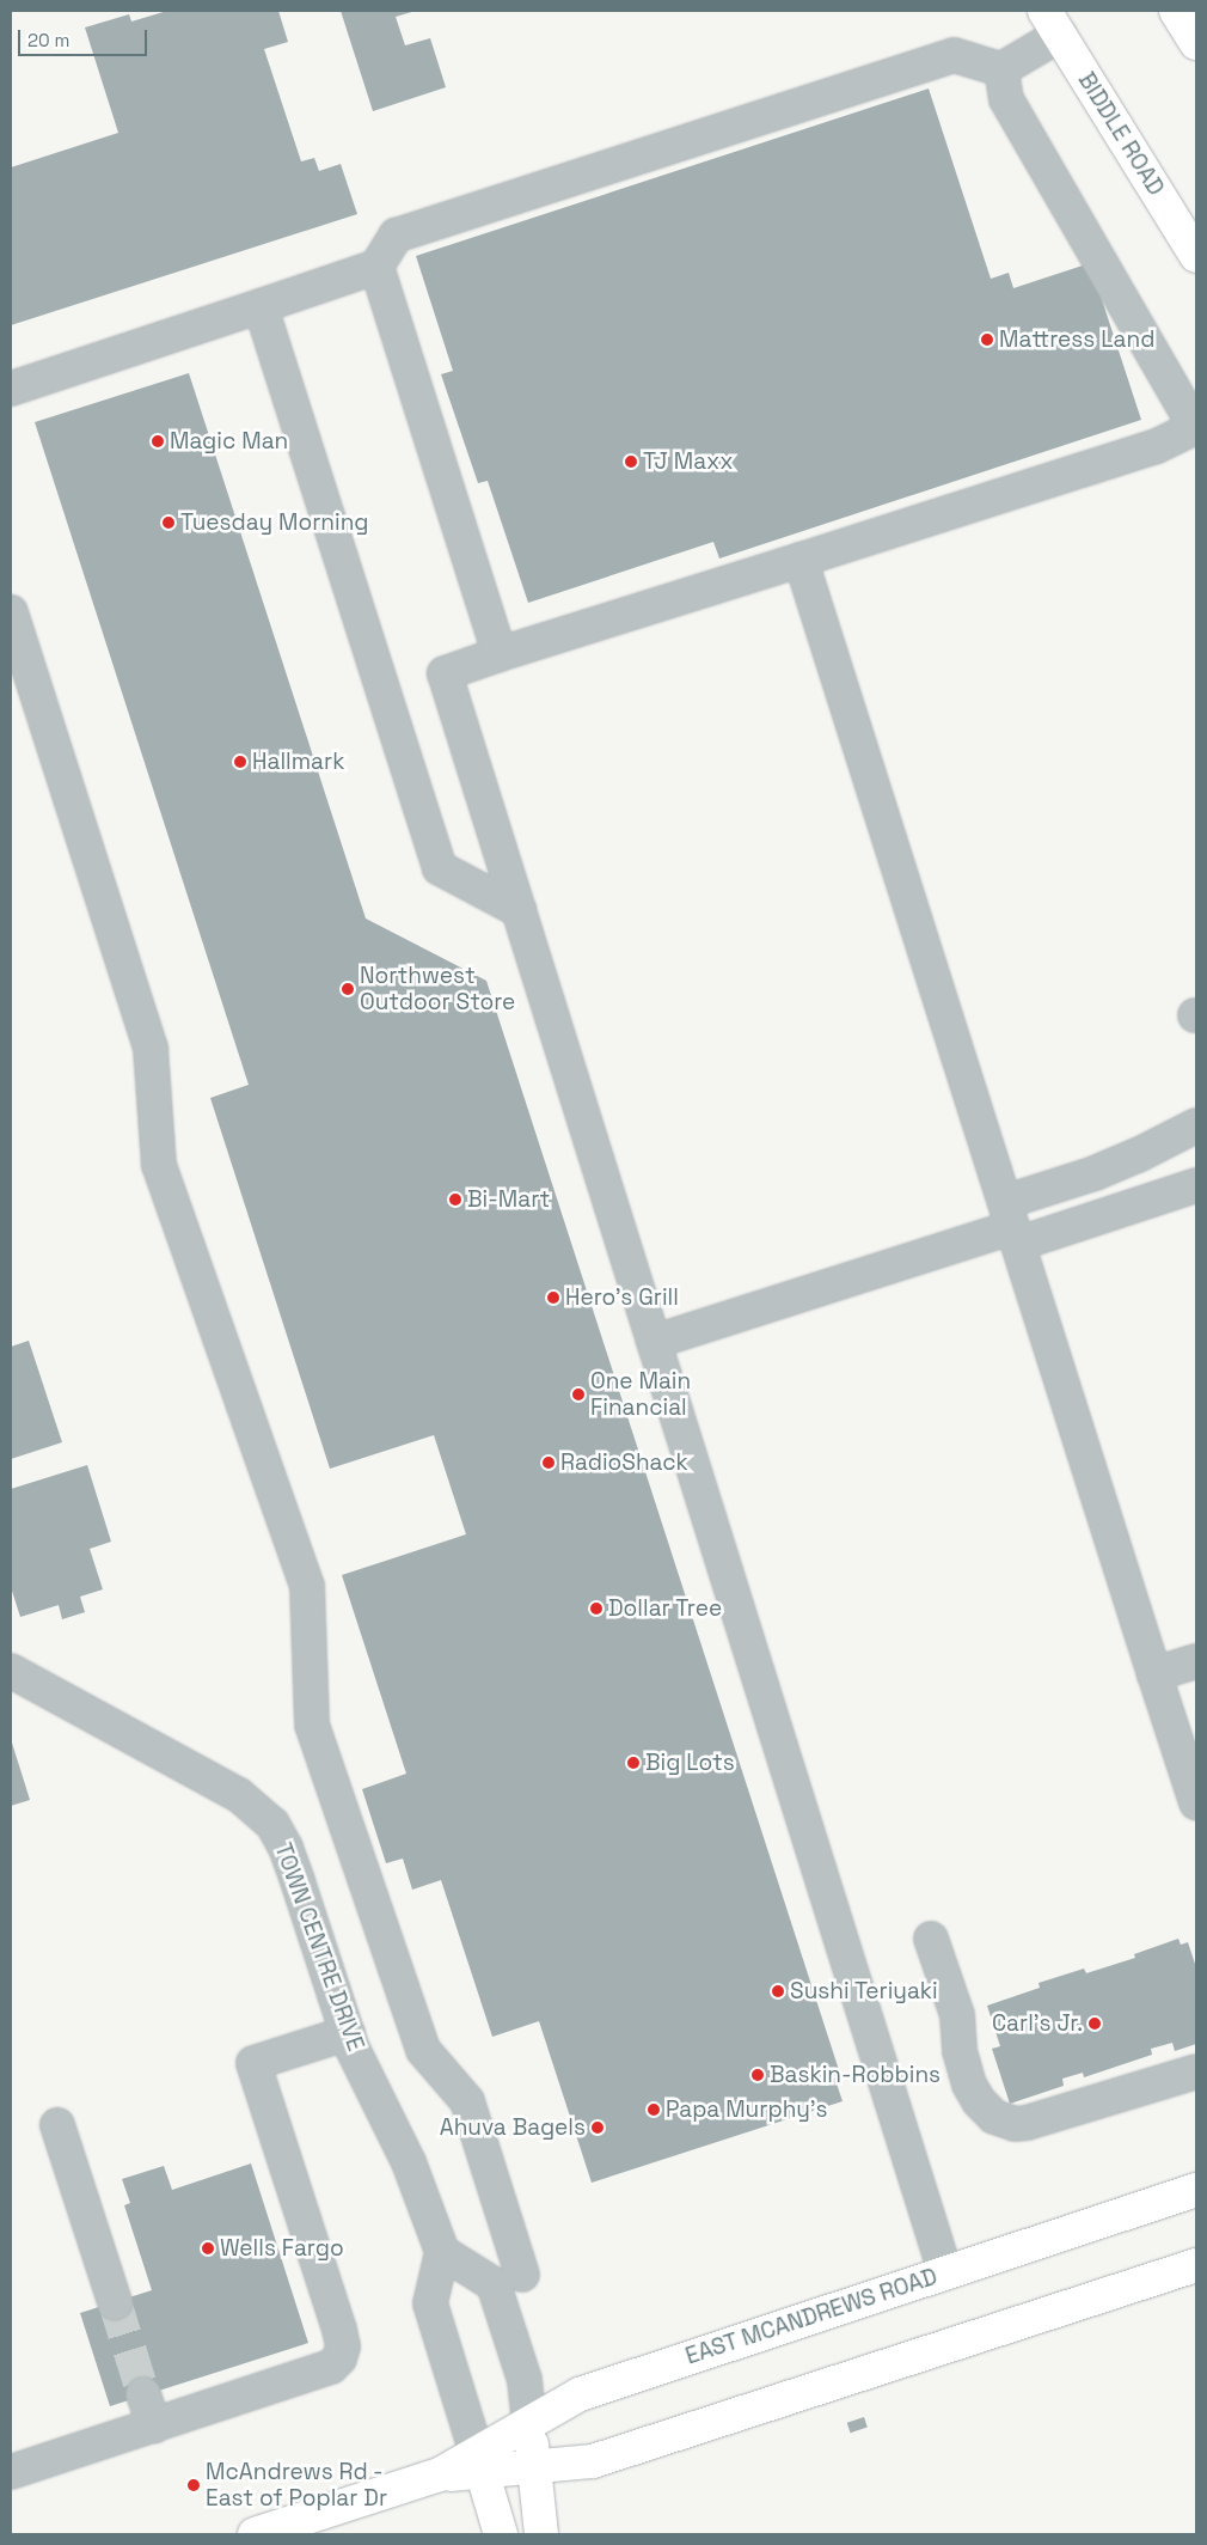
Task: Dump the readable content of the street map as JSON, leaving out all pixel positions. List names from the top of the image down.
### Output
{
  "streets": {
    "main road": ["BIDDLE ROAD", "EAST MCANDREWS ROAD"],
    "street": ["TOWN CENTRE DRIVE"]
  },
  "places": [
    "Mattress Land",
    "Magic Man",
    "TJ Maxx",
    "Tuesday Morning",
    "Hallmark",
    "Northwest Outdoor Store",
    "Bi-Mart",
    "Hero's Grill",
    "One Main Financial",
    "RadioShack",
    "Dollar Tree",
    "Big Lots",
    "Sushi Teriyaki",
    "Carl's Jr.",
    "Baskin-Robbins",
    "Papa Murphy's",
    "Ahuva Bagels",
    "Wells Fargo",
    "McAndrews Rd - East of Poplar Dr"
  ],
  "scale_bar": "20 m"
}
